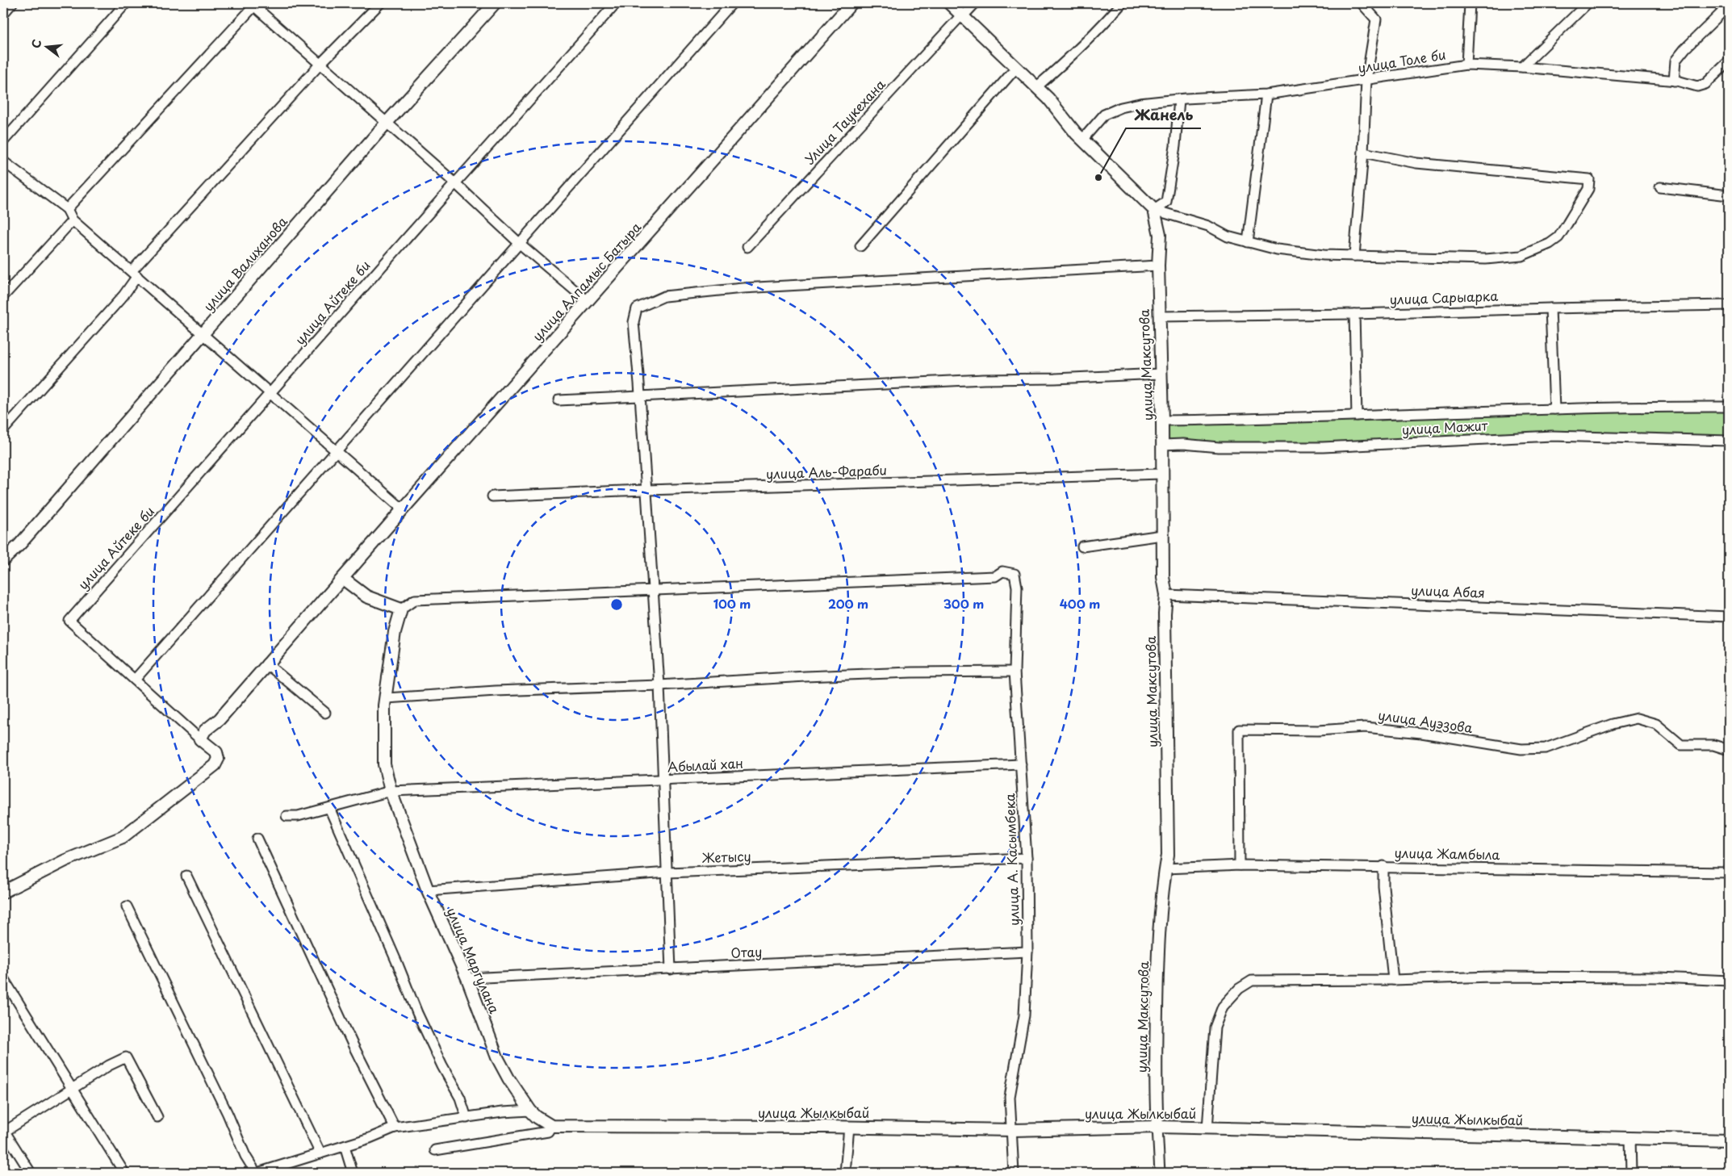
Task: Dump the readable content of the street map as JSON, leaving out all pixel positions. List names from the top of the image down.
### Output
{
  "streets": {
    "street": [
      "улица Толе би",
      "Улица Таукехана",
      "улица Валиханова",
      "улица Алпамыс Батыра",
      "улица Сарыарка",
      "улица Айтеке би",
      "улица Максутова",
      "улица Мажит",
      "улица Аль-Фараби",
      "улица Абая",
      "улица Ауэзова",
      "Абылай хан",
      "улица Жамбыла",
      "Жетысу",
      "улица А. Касымбека",
      "Отау",
      "улица Маргулана",
      "улица Жылкыбай"
    ]
  },
  "crossings": [
    ["улица Сарыарка", "улица Максутова"],
    ["улица Максутова", "улица Мажит"],
    ["улица Максутова", "улица Аль-Фараби"],
    ["улица Максутова", "улица Абая"],
    ["улица Максутова", "улица Жамбыла"],
    ["улица Максутова", "улица Жылкыбай"],
    ["улица Ауэзова", "улица Жамбыла"],
    ["Абылай хан", "улица А. Касымбека"],
    ["Абылай хан", "улица Маргулана"],
    ["Жетысу", "улица А. Касымбека"],
    ["Жетысу", "улица Маргулана"],
    ["улица А. Касымбека", "Отау"],
    ["улица А. Касымбека", "улица Жылкыбай"],
    ["Отау", "улица Маргулана"],
    ["улица Маргулана", "улица Жылкыбай"]
  ],
  "places": ["Жанель"],
  "north": "left",
  "rings": [
    "100 m",
    "200 m",
    "300 m",
    "400 m"
  ]
}
